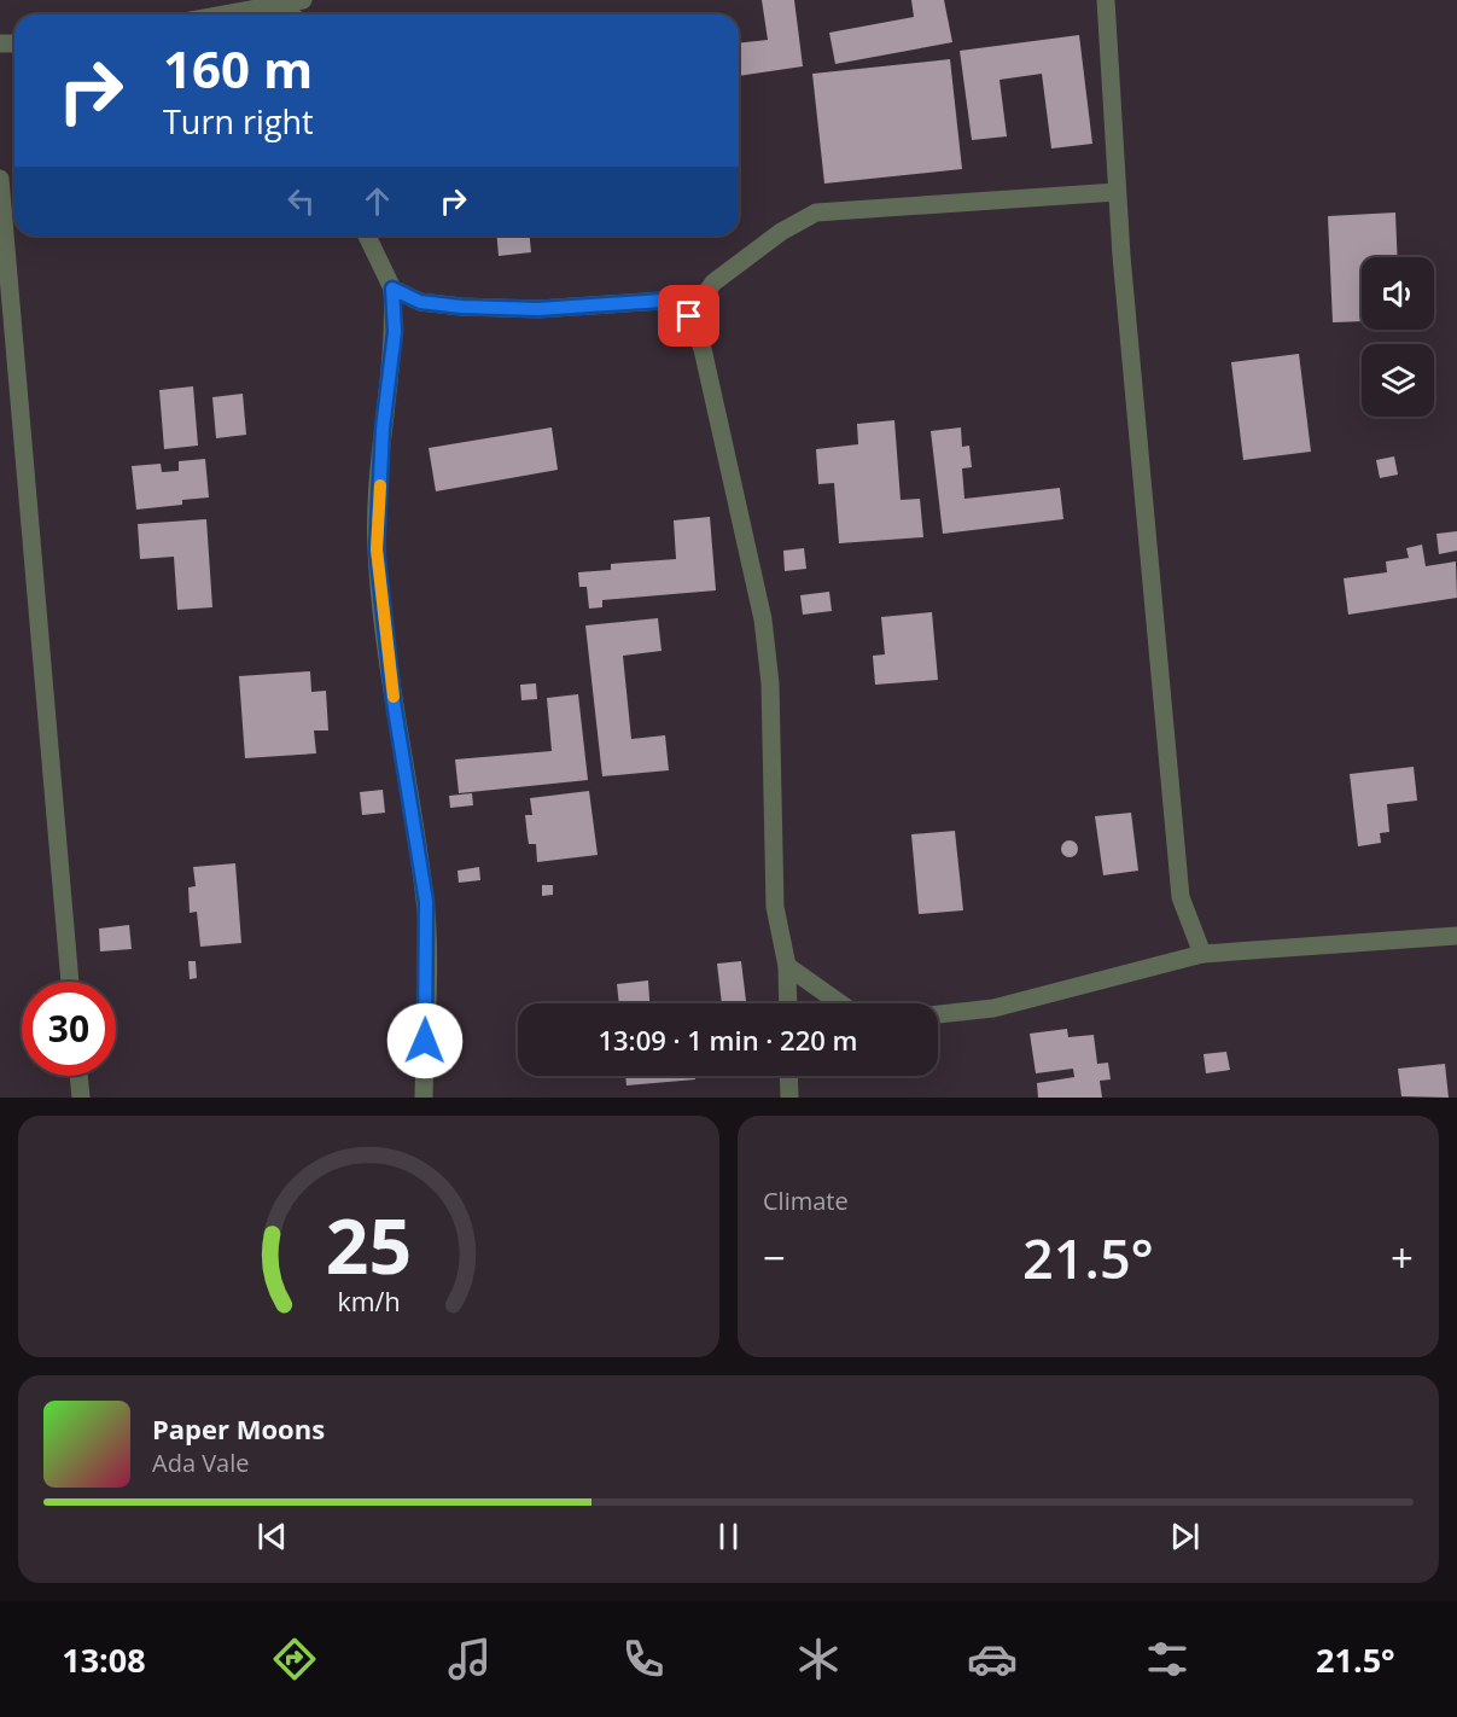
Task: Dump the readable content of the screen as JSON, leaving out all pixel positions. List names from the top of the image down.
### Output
{
  "page": {
    "turn": ["160 m", "Turn right"],
    "limit": "30",
    "trip": "13:09 · 1 min · 220 m",
    "tile": "Climate",
    "heat": ["−", "21.5°", "+"],
    "song": ["Paper Moons", "Ada Vale"],
    "tabs": ["13:08", "21.5°"],
    "gauge": ["25", "km/h"]
  }
}
